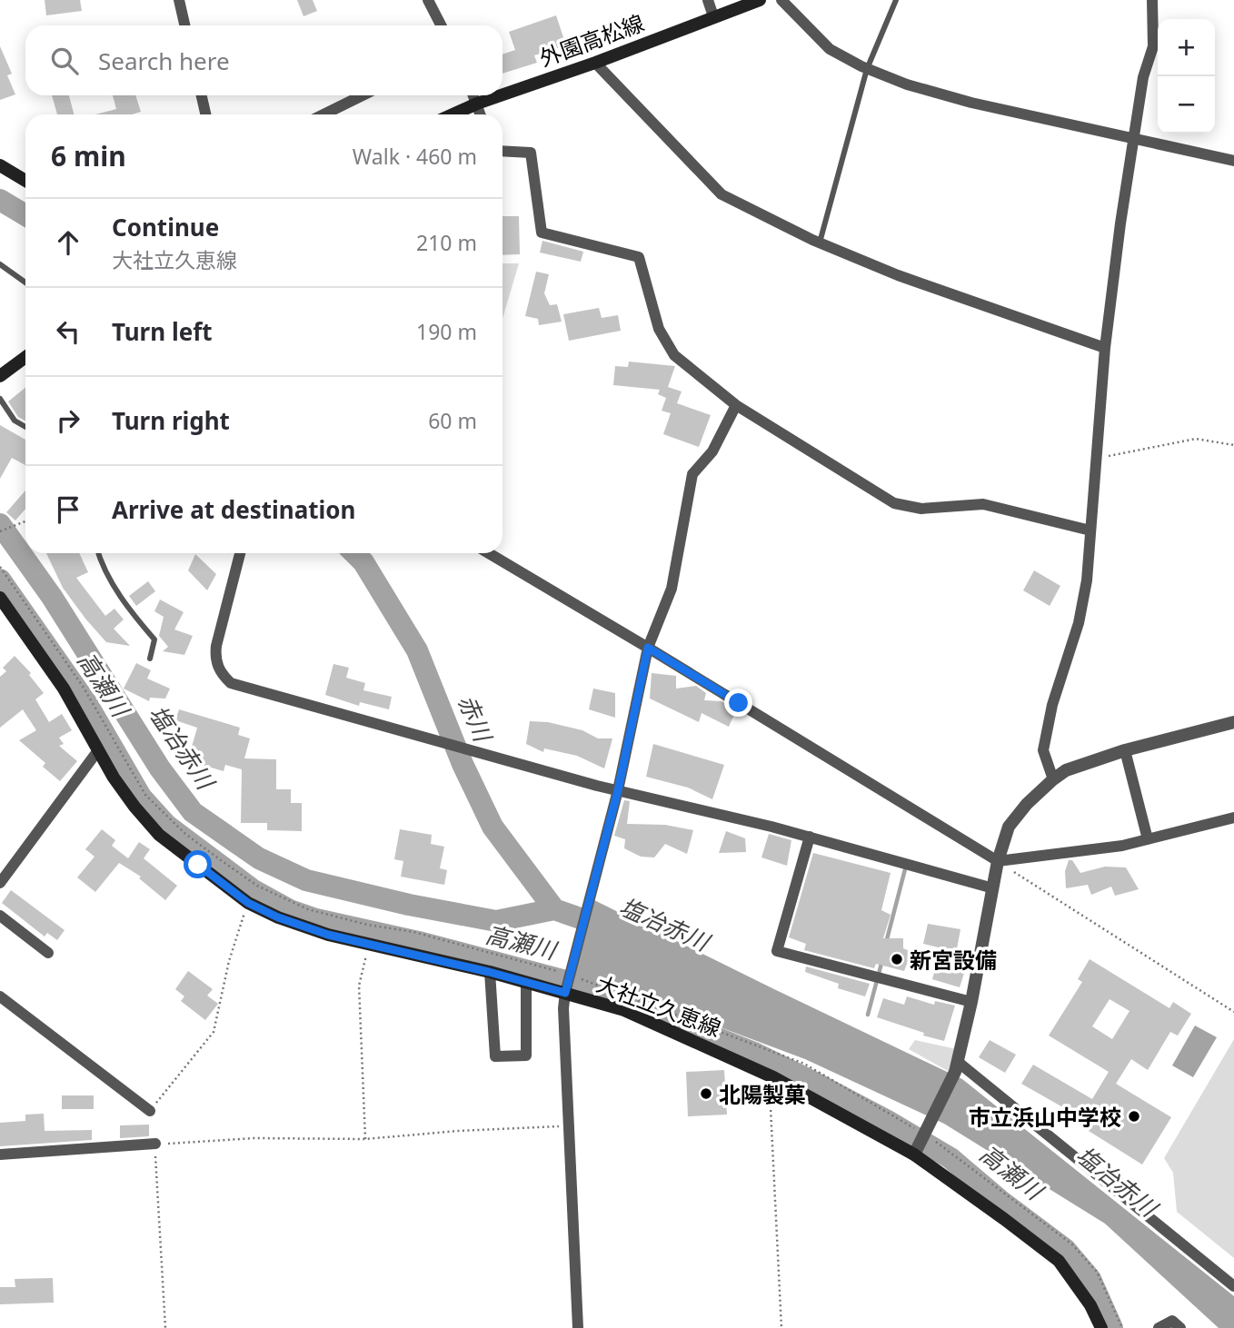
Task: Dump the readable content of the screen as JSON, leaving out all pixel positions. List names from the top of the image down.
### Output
{
  "streets": {
    "main road": ["外園高松線", "大社立久恵線"]
  },
  "water": ["高瀬川", "赤川", "塩冶赤川"],
  "places": ["新宮設備", "北陽製菓", "市立浜山中学校"],
  "page": {
    "map_buttons": ["+", "−"],
    "search": "Search here",
    "heading": ["6 min", "Walk · 460 m"],
    "list": [
      ["Continue", "大社立久恵線", "210 m"],
      ["Turn left", "190 m"],
      ["Turn right", "60 m"],
      "Arrive at destination"
    ]
  }
}
